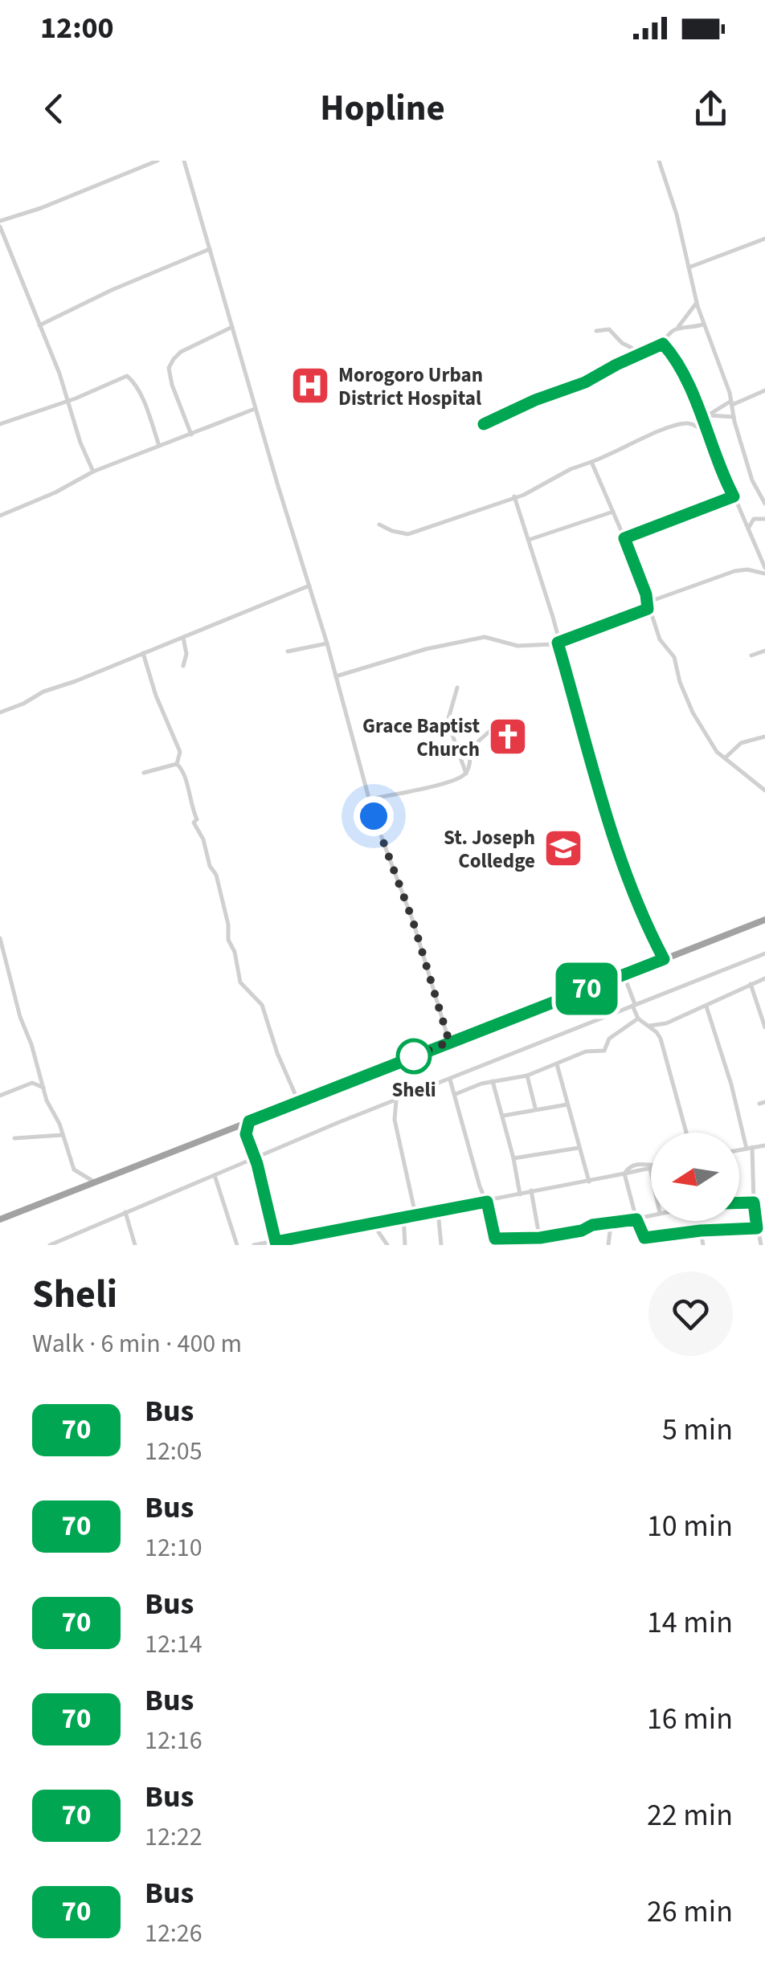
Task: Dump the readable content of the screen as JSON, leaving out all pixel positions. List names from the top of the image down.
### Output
{
  "places": {
    "hospital": ["Morogoro Urban District Hospital"],
    "church": ["Grace Baptist Church"],
    "school or university": ["St. Joseph Colledge"],
    "other": ["Sheli"]
  },
  "lines": ["bus line 70"],
  "north": "left",
  "page": {
    "status": "12:00",
    "header": "Hopline",
    "on_map": "70",
    "heading": ["Sheli", "Walk · 6 min · 400 m"],
    "list": [
      {
        "mark": "70",
        "name": "Bus",
        "note": "12:05",
        "value": "5 min"
      },
      {
        "mark": "70",
        "name": "Bus",
        "note": "12:10",
        "value": "10 min"
      },
      {
        "mark": "70",
        "name": "Bus",
        "note": "12:14",
        "value": "14 min"
      },
      {
        "mark": "70",
        "name": "Bus",
        "note": "12:16",
        "value": "16 min"
      },
      {
        "mark": "70",
        "name": "Bus",
        "note": "12:22",
        "value": "22 min"
      },
      {
        "mark": "70",
        "name": "Bus",
        "note": "12:26",
        "value": "26 min"
      }
    ]
  }
}
